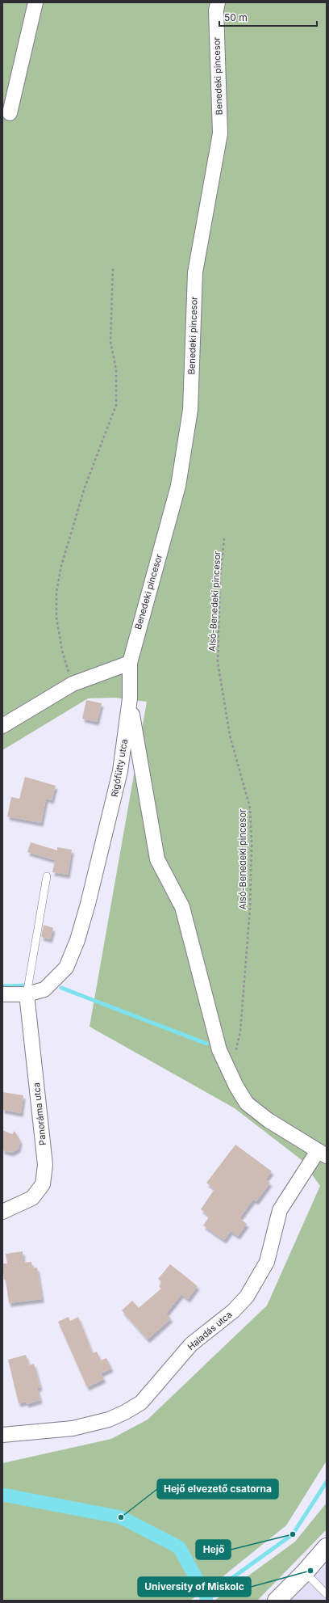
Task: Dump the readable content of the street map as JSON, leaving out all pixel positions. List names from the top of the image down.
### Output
{
  "streets": {
    "street": [
      "Benedeki pincesor",
      "Rigófütty utca",
      "Panoráma utca",
      "Haladás utca"
    ],
    "path": ["Alsó-Benedeki pincesor"]
  },
  "crossings": [
    ["Benedeki pincesor", "Rigófütty utca"],
    ["Rigófütty utca", "Panoráma utca"]
  ],
  "places": ["Hejő elvezető csatorna", "Hejő", "University of Miskolc"],
  "scale_bar": "50 m"
}
